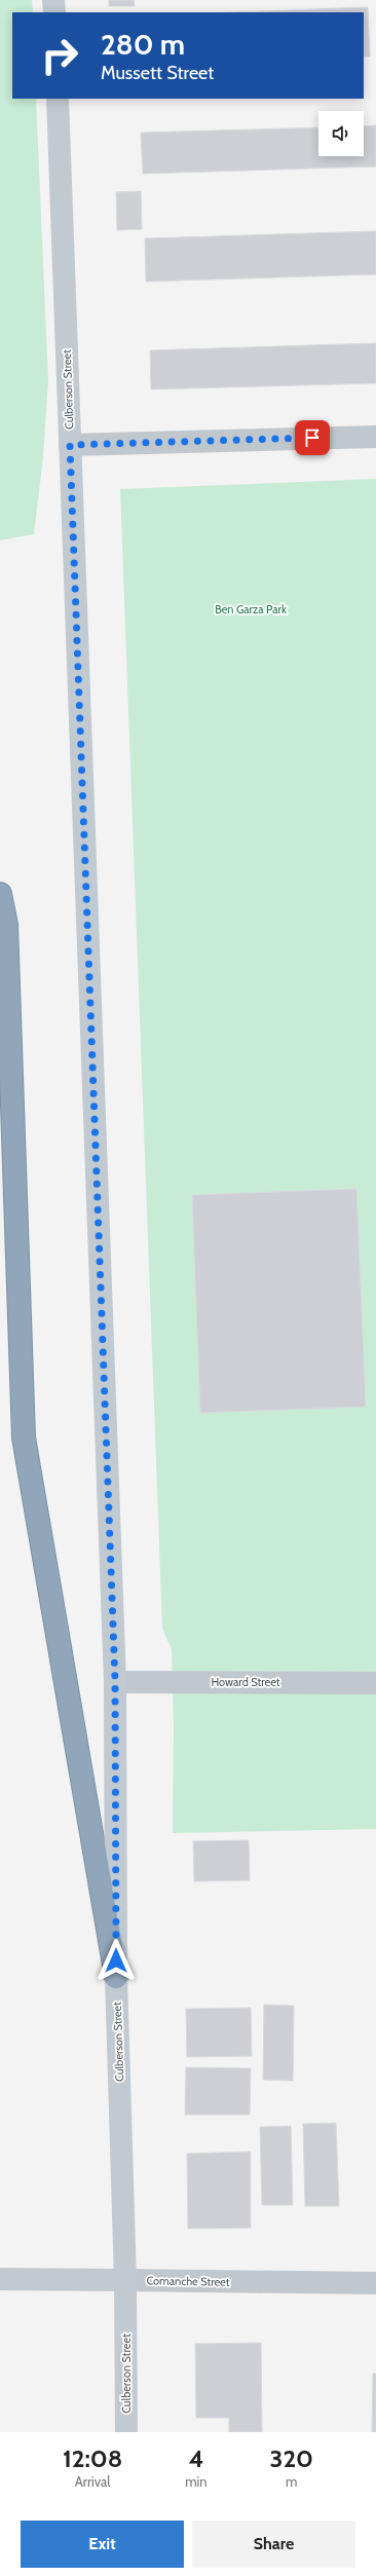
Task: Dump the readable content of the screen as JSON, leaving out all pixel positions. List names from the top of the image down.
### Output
{
  "streets": {
    "main road": ["Culberson Street", "Comanche Street"],
    "street": ["Howard Street"]
  },
  "crossings": [
    ["Culberson Street", "Howard Street"],
    ["Culberson Street", "Comanche Street"]
  ],
  "parks": ["Ben Garza Park"],
  "page": {
    "turn": ["280 m", "Mussett Street"],
    "eta": [
      "12:08",
      "Arrival",
      "4",
      "min",
      "320",
      "m"
    ],
    "buttons": ["Exit", "Share"]
  }
}
